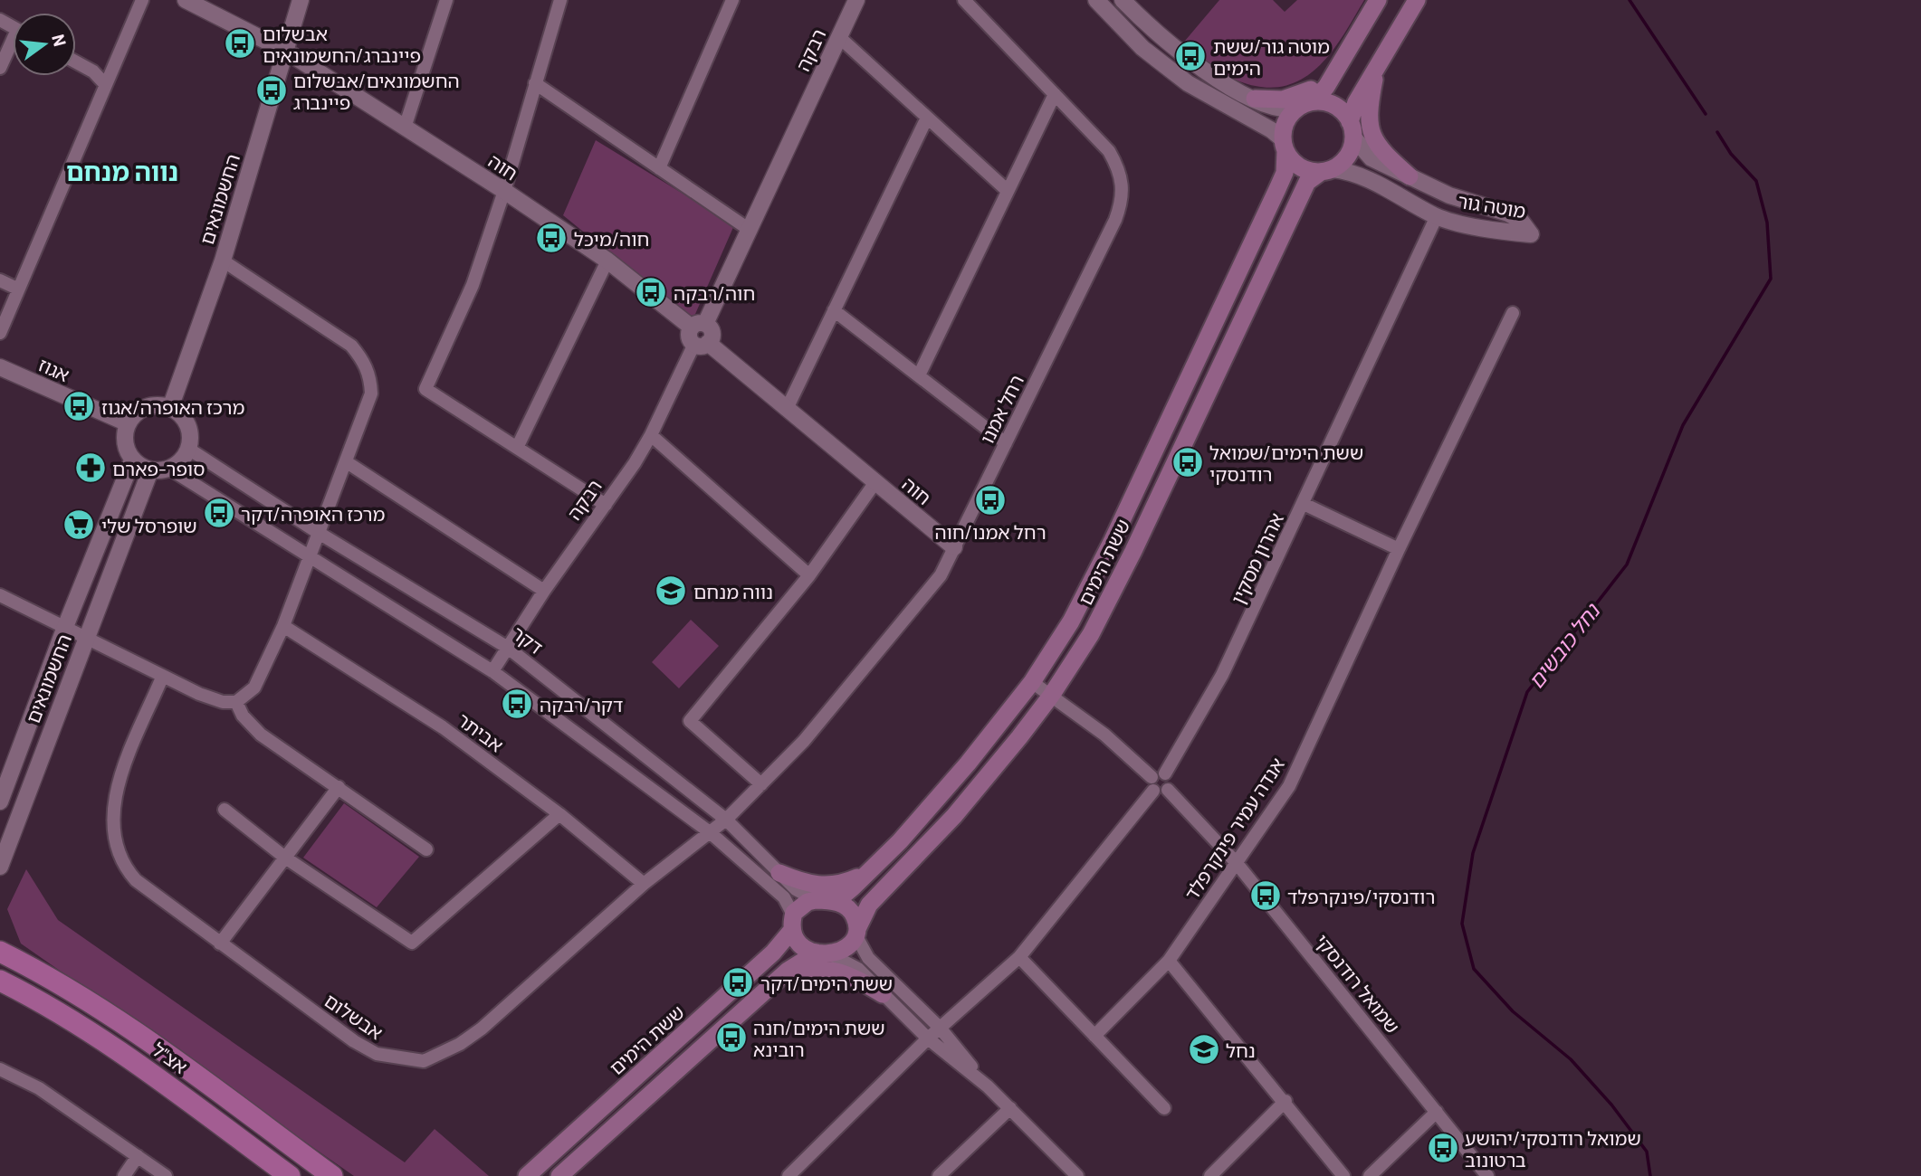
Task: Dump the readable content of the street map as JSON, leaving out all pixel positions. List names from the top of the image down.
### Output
{
  "streets": {
    "main road": ["ששת הימים", "אצ\"ל"],
    "street": [
      "רבקה",
      "חוה",
      "החשמונאים",
      "מוטה גור",
      "אגוז",
      "רחל אמנו",
      "אהרון מסקין",
      "דקר",
      "אביתר",
      "אנדה עמיר פינקרפלד",
      "שמואל רודנסקי",
      "אבשלום"
    ]
  },
  "crossings": [
    ["רבקה", "חוה"],
    ["רבקה", "דקר"],
    ["חוה", "החשמונאים"],
    ["חוה", "רחל אמנו"],
    ["החשמונאים", "אגוז"],
    ["החשמונאים", "דקר"],
    ["מוטה גור", "אהרון מסקין"],
    ["מוטה גור", "ששת הימים"],
    ["אגוז", "דקר"],
    ["רחל אמנו", "דקר"],
    ["רחל אמנו", "אבשלום"],
    ["אהרון מסקין", "שמואל רודנסקי"],
    ["ששת הימים", "דקר"],
    ["דקר", "אבשלום"],
    ["אביתר", "אבשלום"],
    ["אנדה עמיר פינקרפלד", "שמואל רודנסקי"]
  ],
  "districts": ["נווה מנחם"],
  "water": ["נחל כובשים"],
  "places": {
    "bus stop": [
      "אבשלום פיינברג/החשמונאים",
      "מוטה גור/ששת הימים",
      "החשמונאים/אבשלום פיינברג",
      "חוה/מיכל",
      "חוה/רבקה",
      "מרכז האופרה/אגוז",
      "ששת הימים/שמואל רודנסקי",
      "רחל אמנו/חוה",
      "מרכז האופרה/דקר",
      "דקר/רבקה",
      "רודנסקי/פינקרפלד",
      "ששת הימים/דקר",
      "ששת הימים/חנה רובינא",
      "שמואל רודנסקי/יהושע ברטונוב"
    ],
    "pharmacy": ["סופר-פארם"],
    "supermarket": ["שופרסל שלי"],
    "school or university": ["נווה מנחם", "נחל"]
  },
  "north": "right"
}
